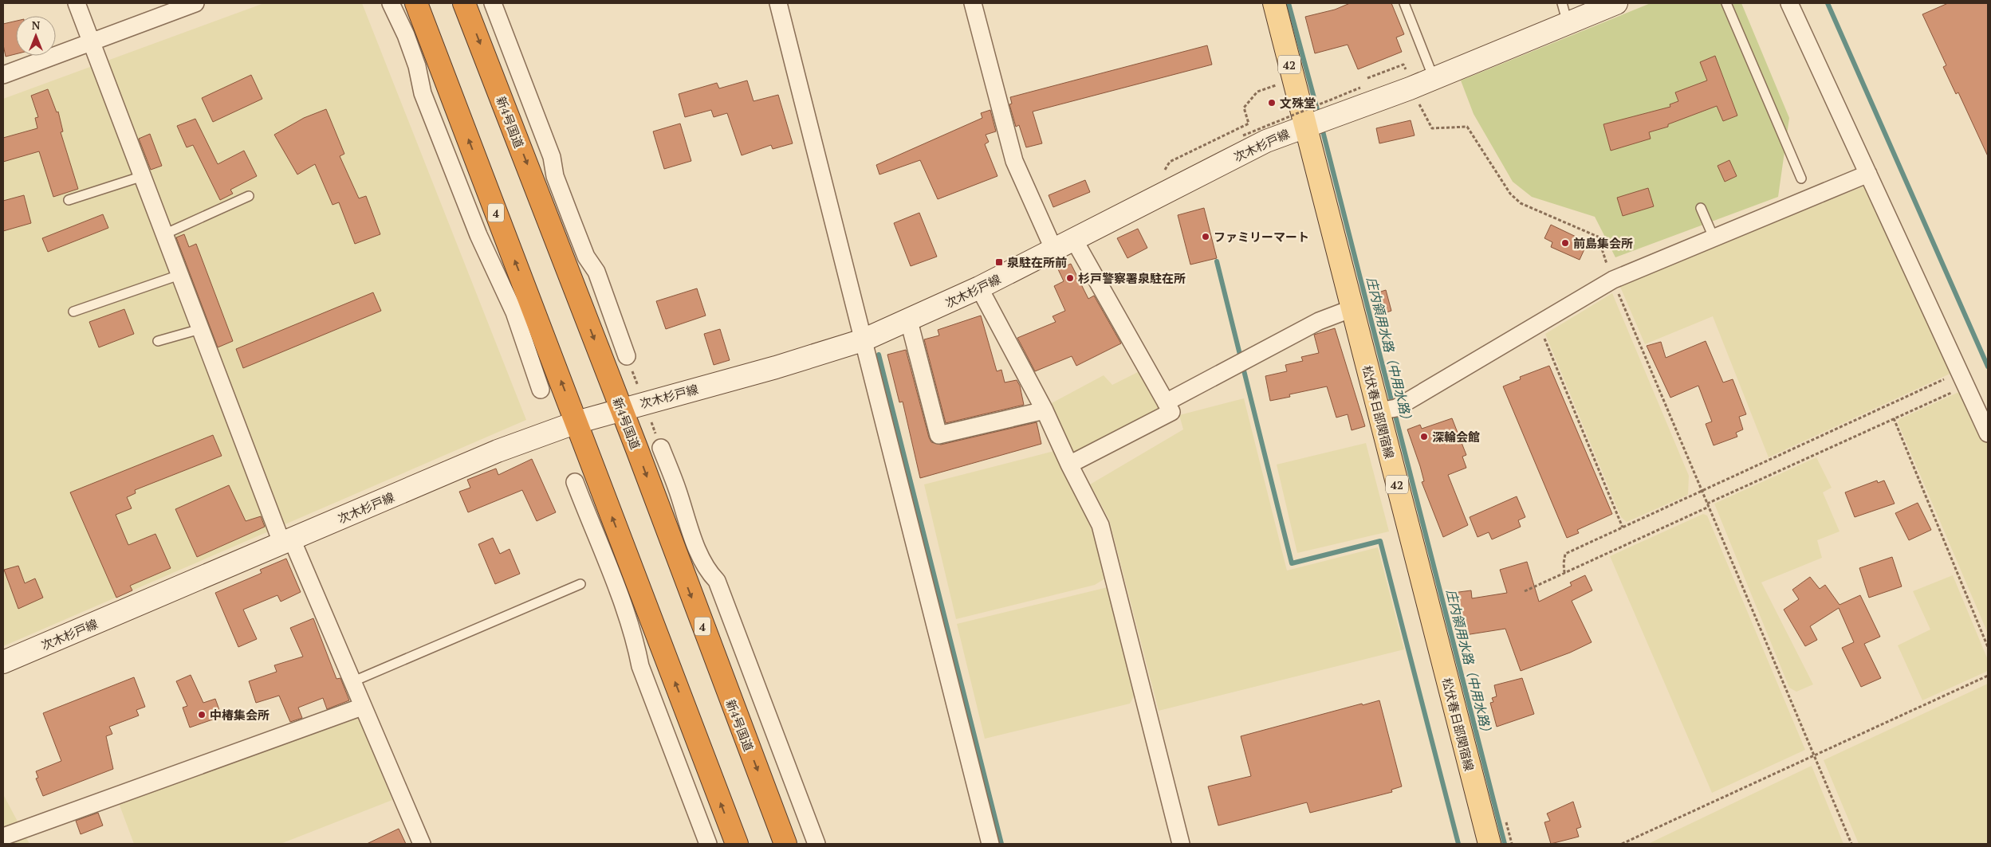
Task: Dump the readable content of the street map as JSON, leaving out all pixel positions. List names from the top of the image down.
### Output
{
  "streets": {
    "highway": ["新4号国道", "4"],
    "main road": ["42", "次木杉戸線", "松伏春日部関宿線"]
  },
  "crossings": [
    ["新4号国道", "次木杉戸線"],
    ["次木杉戸線", "4"],
    ["次木杉戸線", "松伏春日部関宿線"]
  ],
  "water": ["庄内領用水路（中用水路）"],
  "places": {
    "other": [
      "文殊堂",
      "ファミリーマート",
      "前島集会所",
      "杉戸警察署泉駐在所",
      "深輪会館",
      "中椿集会所"
    ],
    "transit": ["泉駐在所前"]
  },
  "north": "top"
}
